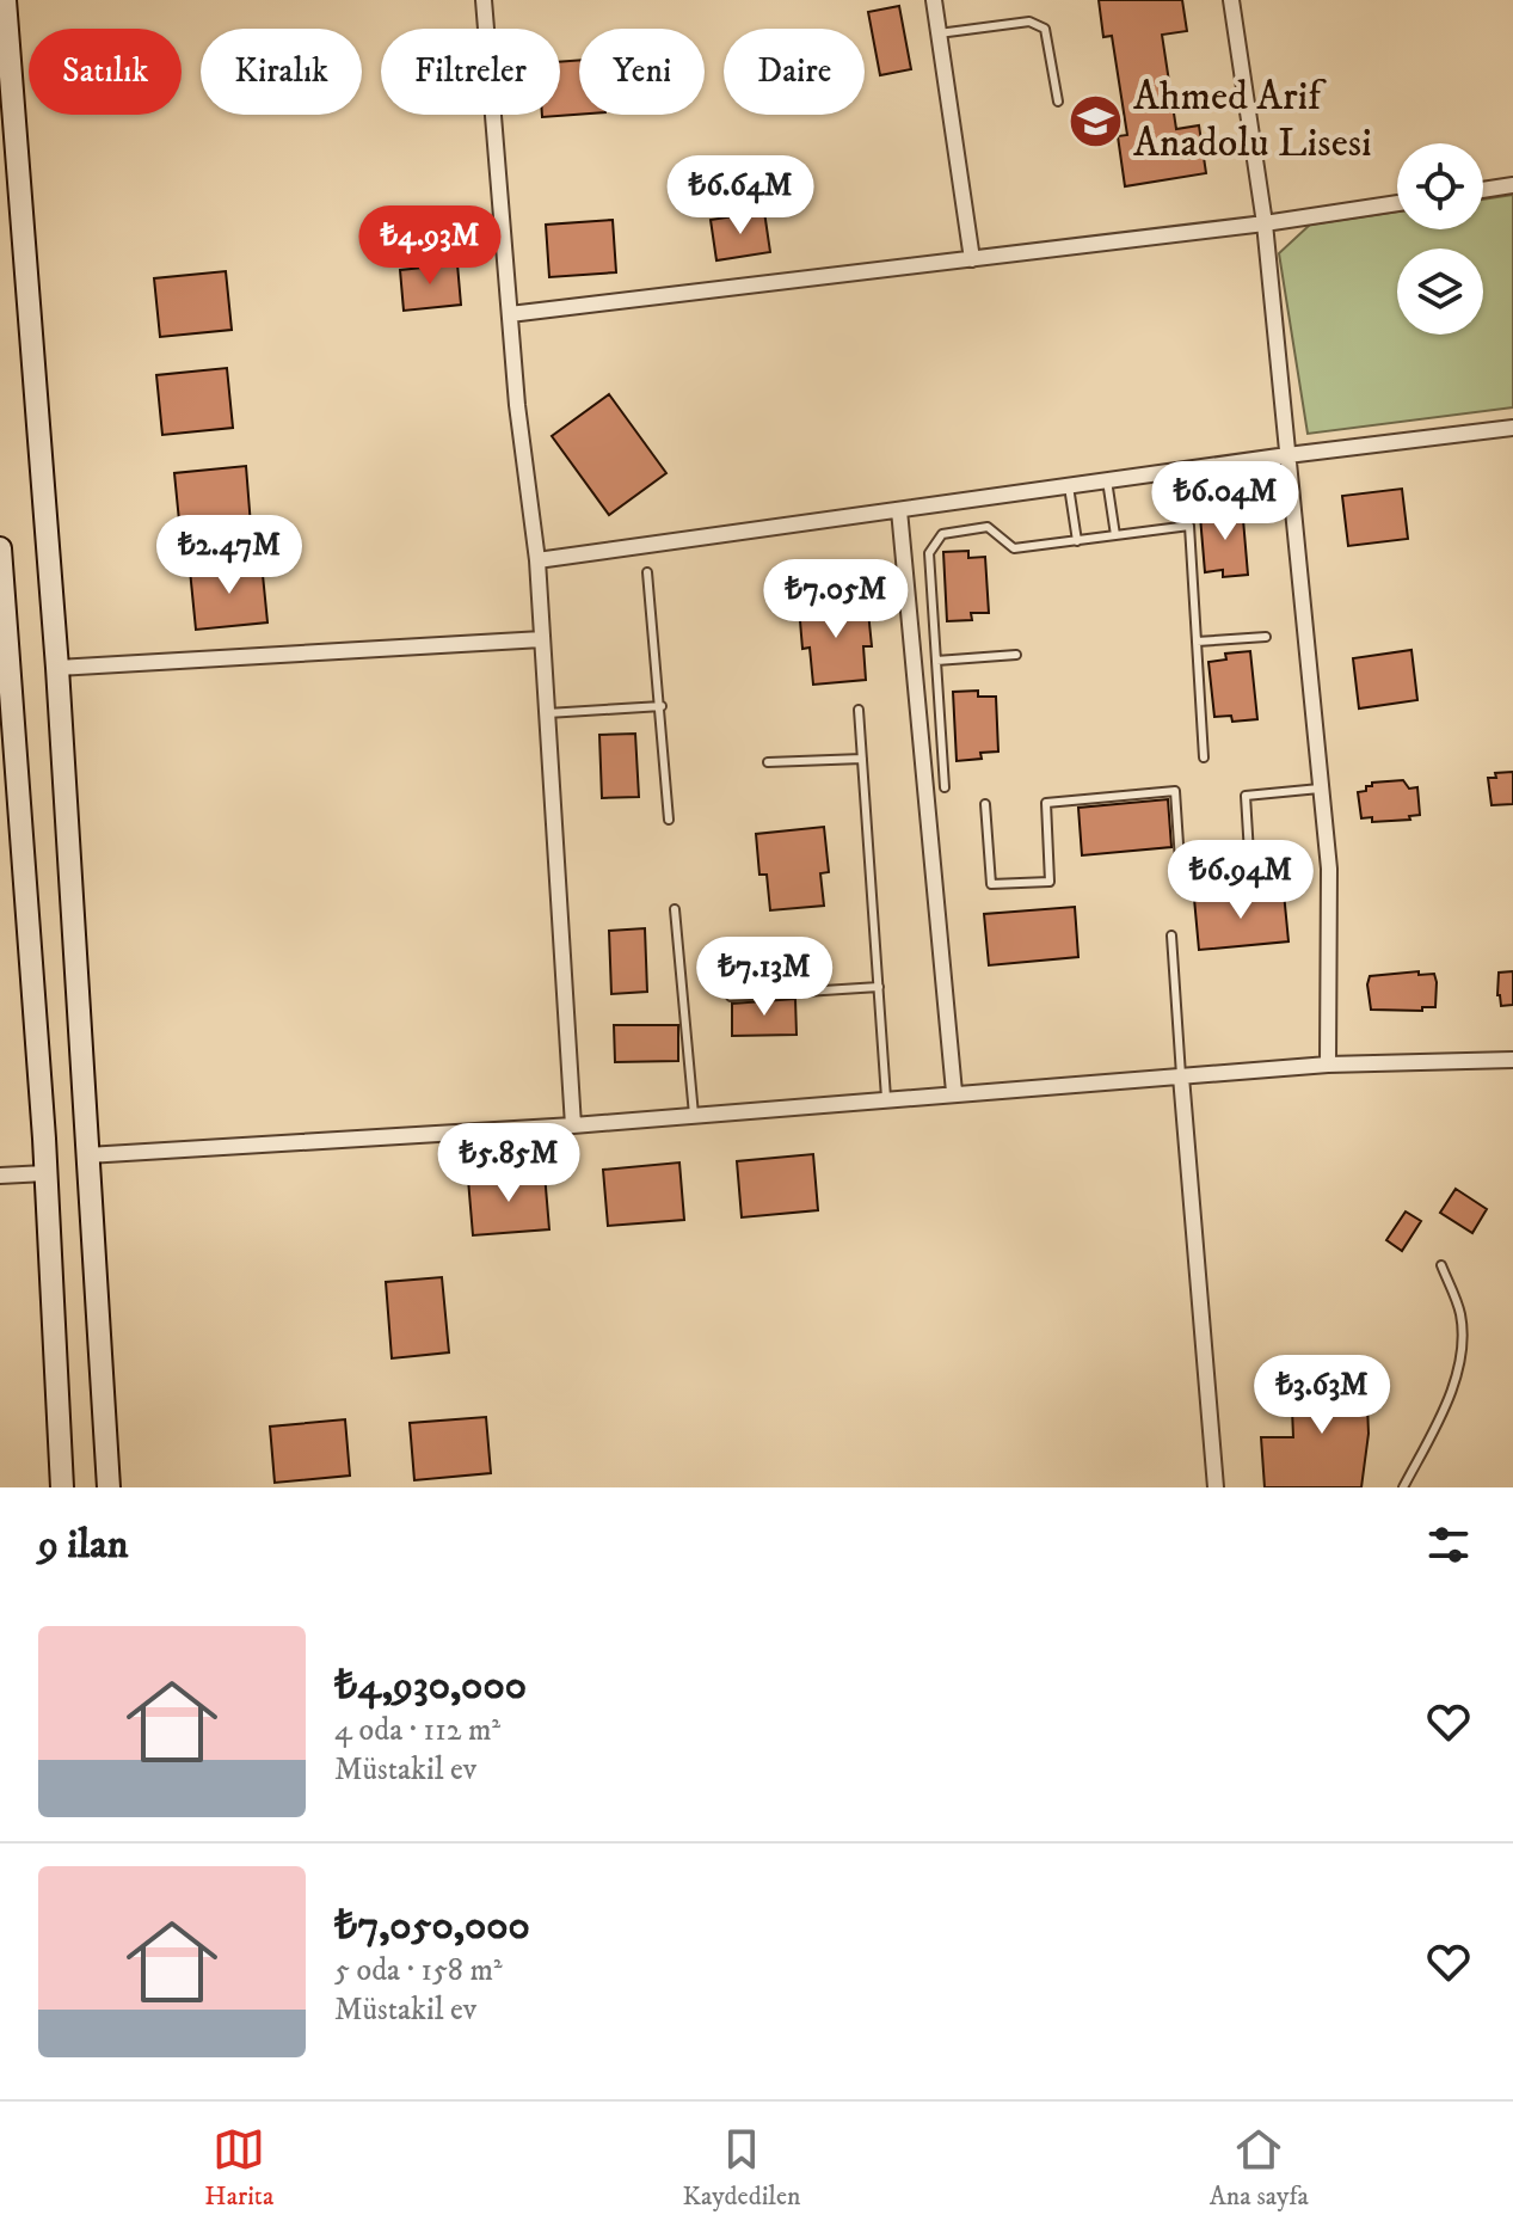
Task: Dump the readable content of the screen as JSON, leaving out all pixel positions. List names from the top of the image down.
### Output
{
  "places": {
    "school or university": ["Ahmed Arif Anadolu Lisesi"]
  },
  "page": {
    "chip": [
      "Satılık",
      "Kiralık",
      "Filtreler",
      "Yeni",
      "Daire"
    ],
    "price": [
      "₺6.64M",
      "₺4.93M",
      "₺6.04M",
      "₺2.47M",
      "₺7.05M",
      "₺6.94M",
      "₺7.13M",
      "₺5.85M",
      "₺3.63M"
    ],
    "heading": "9 ilan",
    "list": [
      {
        "name": "₺4,930,000",
        "note": "4 oda · 112 m² · Müstakil ev"
      },
      {
        "name": "₺7,050,000",
        "note": "5 oda · 158 m² · Müstakil ev"
      }
    ],
    "tabs": ["Harita", "Kaydedilen", "Ana sayfa"]
  }
}
